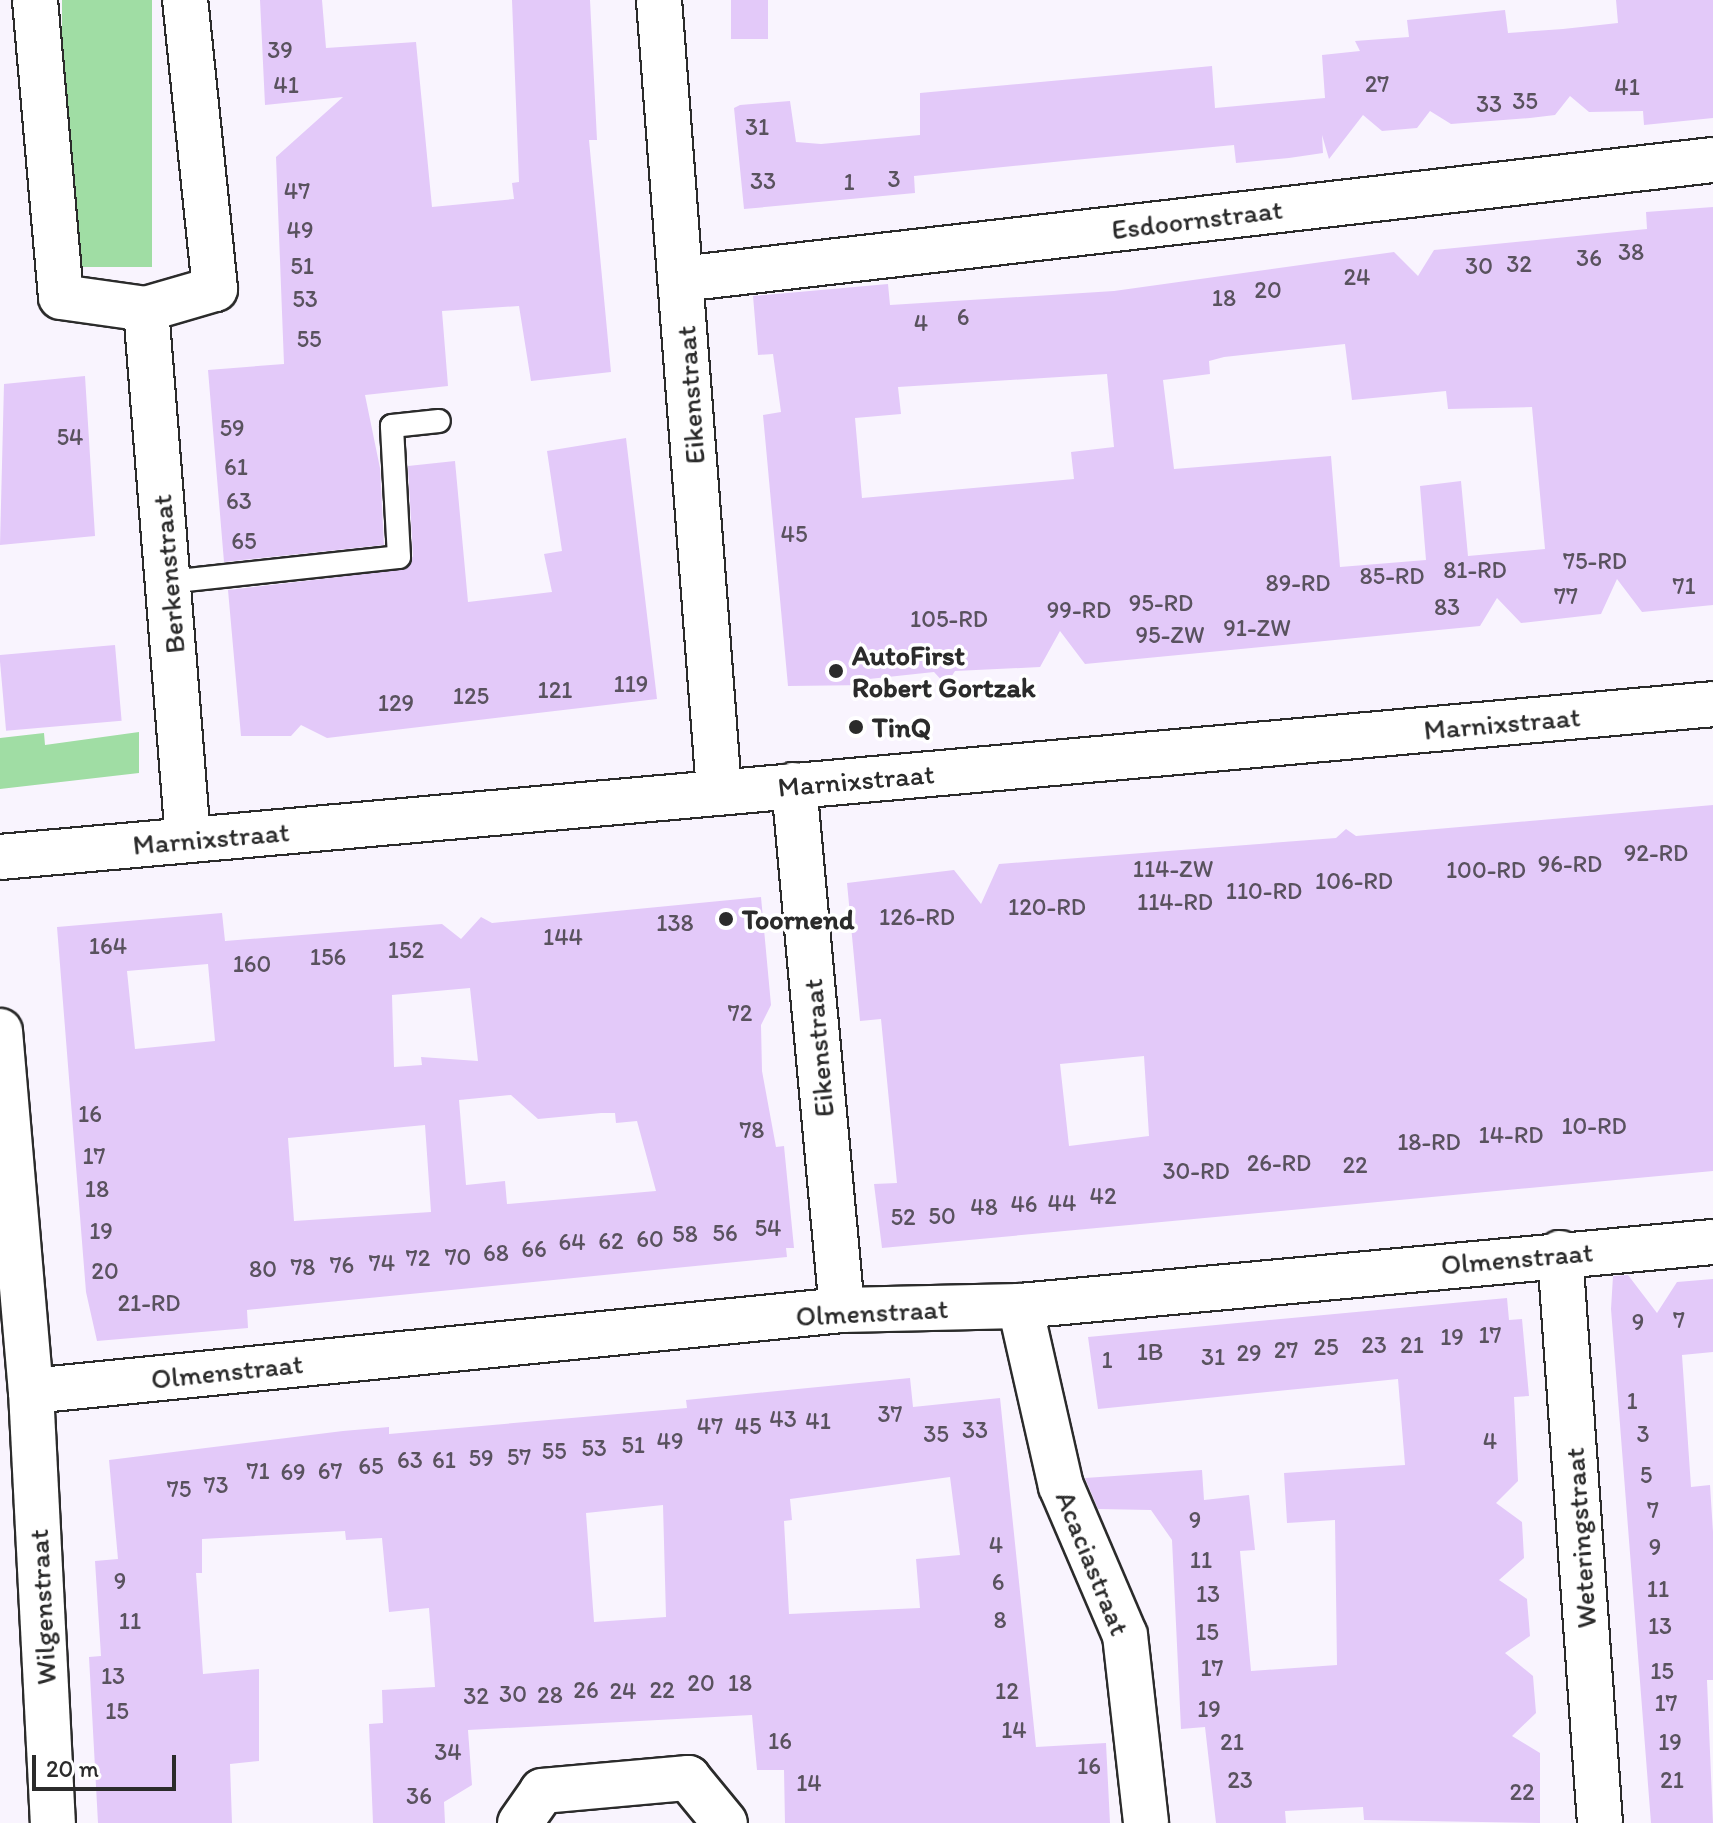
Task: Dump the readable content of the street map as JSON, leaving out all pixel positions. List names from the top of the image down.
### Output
{
  "streets": {
    "street": [
      "Esdoornstraat",
      "Eikenstraat",
      "Berkenstraat",
      "Marnixstraat",
      "Olmenstraat",
      "Weteringstraat",
      "Acaciastraat",
      "Wilgenstraat"
    ]
  },
  "crossings": [
    ["Esdoornstraat", "Eikenstraat"],
    ["Eikenstraat", "Marnixstraat"],
    ["Eikenstraat", "Olmenstraat"],
    ["Berkenstraat", "Marnixstraat"],
    ["Olmenstraat", "Weteringstraat"],
    ["Olmenstraat", "Acaciastraat"],
    ["Olmenstraat", "Wilgenstraat"]
  ],
  "places": ["AutoFirst Robert Gortzak", "TinQ", "Toornend"],
  "house_numbers": [
    "39",
    "27",
    "41",
    "41",
    "35",
    "33",
    "31",
    "3",
    "33",
    "1",
    "47",
    "49",
    "38",
    "36",
    "32",
    "51",
    "30",
    "24",
    "20",
    "18",
    "53",
    "6",
    "4",
    "55",
    "59",
    "54",
    "61",
    "63",
    "45",
    "65",
    "75-RD",
    "81-RD",
    "85-RD",
    "89-RD",
    "71",
    "77",
    "95-RD",
    "83",
    "99-RD",
    "105-RD",
    "91-ZW",
    "95-ZW",
    "119",
    "121",
    "125",
    "129",
    "92-RD",
    "96-RD",
    "114-ZW",
    "100-RD",
    "106-RD",
    "110-RD",
    "114-RD",
    "120-RD",
    "126-RD",
    "138",
    "144",
    "164",
    "152",
    "156",
    "160",
    "72",
    "16",
    "10-RD",
    "78",
    "14-RD",
    "18-RD",
    "17",
    "26-RD",
    "22",
    "30-RD",
    "18",
    "42",
    "44",
    "46",
    "48",
    "50",
    "52",
    "54",
    "19",
    "56",
    "58",
    "60",
    "62",
    "64",
    "66",
    "68",
    "70",
    "72",
    "74",
    "76",
    "78",
    "80",
    "20",
    "21-RD",
    "7",
    "9",
    "17",
    "19",
    "23",
    "21",
    "25",
    "27",
    "1B",
    "29",
    "31",
    "1",
    "1",
    "37",
    "43",
    "41",
    "47",
    "45",
    "33",
    "35",
    "3",
    "49",
    "4",
    "51",
    "53",
    "55",
    "57",
    "59",
    "63",
    "61",
    "65",
    "71",
    "67",
    "69",
    "5",
    "73",
    "75",
    "7",
    "9",
    "4",
    "9",
    "11",
    "9",
    "6",
    "11",
    "13",
    "8",
    "11",
    "13",
    "15",
    "17",
    "15",
    "13",
    "20",
    "18",
    "26",
    "22",
    "24",
    "12",
    "30",
    "28",
    "32",
    "17",
    "19",
    "15",
    "14",
    "16",
    "21",
    "19",
    "34",
    "16",
    "23",
    "21",
    "14",
    "22",
    "36"
  ],
  "scale_bar": "20 m"
}
